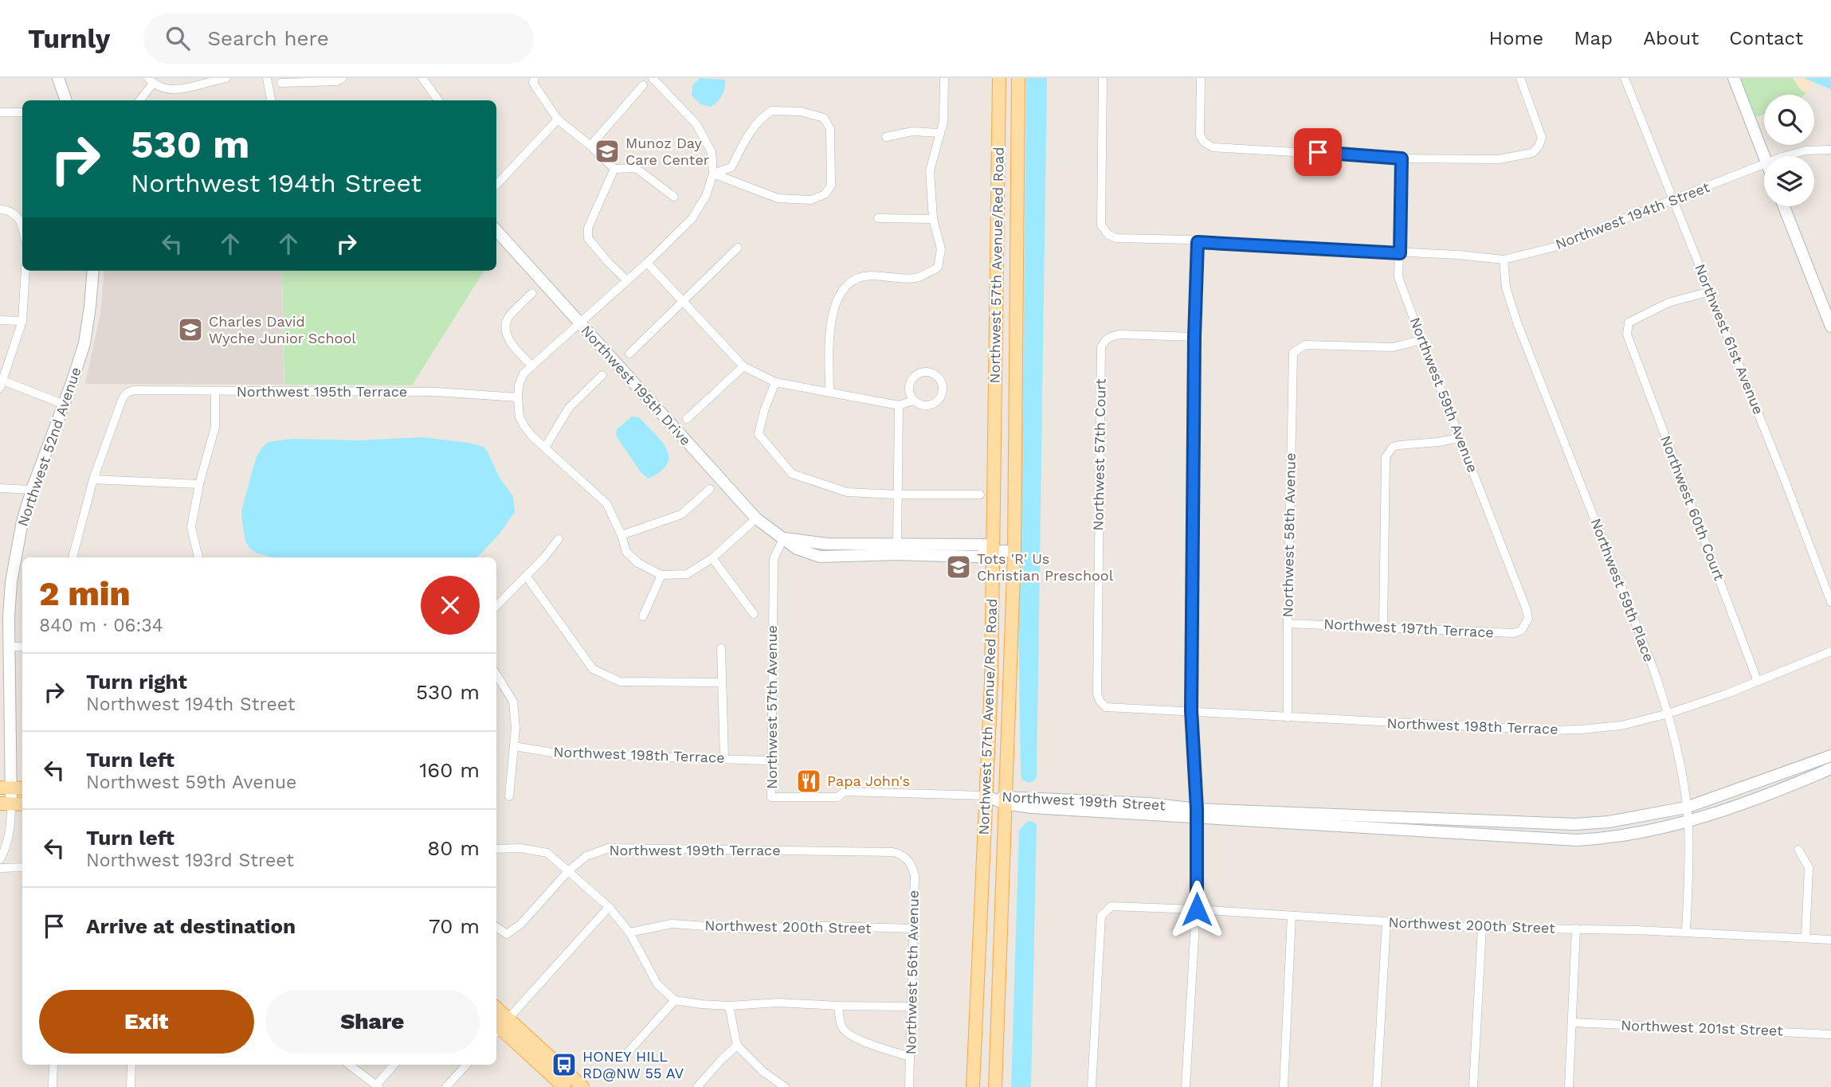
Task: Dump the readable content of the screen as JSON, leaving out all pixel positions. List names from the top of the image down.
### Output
{
  "streets": {
    "main road": ["Northwest 57th Avenue/Red Road"],
    "street": [
      "Northwest 194th Street",
      "Northwest 61st Avenue",
      "Northwest 195th Drive",
      "Northwest 195th Terrace",
      "Northwest 59th Avenue",
      "Northwest 52nd Avenue",
      "Northwest 57th Court",
      "Northwest 60th Court",
      "Northwest 58th Avenue",
      "Northwest 59th Place",
      "Northwest 197th Terrace",
      "Northwest 57th Avenue",
      "Northwest 198th Terrace",
      "Northwest 199th Street",
      "Northwest 199th Terrace",
      "Northwest 200th Street",
      "Northwest 56th Avenue",
      "Northwest 201st Street"
    ]
  },
  "crossings": [
    ["Northwest 194th Street", "Northwest 61st Avenue"],
    ["Northwest 194th Street", "Northwest 59th Avenue"],
    ["Northwest 194th Street", "Northwest 59th Place"],
    ["Northwest 57th Avenue/Red Road", "Northwest 195th Drive"],
    ["Northwest 57th Avenue/Red Road", "Northwest 57th Avenue"],
    ["Northwest 57th Avenue/Red Road", "Northwest 199th Street"],
    ["Northwest 61st Avenue", "Northwest 60th Court"],
    ["Northwest 195th Drive", "Northwest 57th Avenue"],
    ["Northwest 59th Avenue", "Northwest 58th Avenue"],
    ["Northwest 59th Avenue", "Northwest 197th Terrace"],
    ["Northwest 57th Court", "Northwest 198th Terrace"],
    ["Northwest 60th Court", "Northwest 198th Terrace"],
    ["Northwest 58th Avenue", "Northwest 197th Terrace"],
    ["Northwest 58th Avenue", "Northwest 198th Terrace"],
    ["Northwest 59th Place", "Northwest 198th Terrace"],
    ["Northwest 59th Place", "Northwest 199th Street"],
    ["Northwest 59th Place", "Northwest 200th Street"],
    ["Northwest 57th Avenue", "Northwest 199th Street"],
    ["Northwest 199th Terrace", "Northwest 56th Avenue"],
    ["Northwest 200th Street", "Northwest 56th Avenue"]
  ],
  "places": {
    "school or university": ["Munoz Day Care Center", "Charles David Wyche Junior School", "Tots 'R' Us Christian Preschool"],
    "restaurant": ["Papa John's"],
    "bus stop": ["HONEY HILL RD@NW 55 AV"]
  },
  "page": {
    "header": "Turnly",
    "search": "Search here",
    "nav": [
      "Home",
      "Map",
      "About",
      "Contact"
    ],
    "turn": ["530 m", "Northwest 194th Street"],
    "heading": ["2 min", "840 m · 06:34"],
    "list": [
      {
        "name": "Turn right",
        "note": "Northwest 194th Street",
        "value": "530 m"
      },
      {
        "name": "Turn left",
        "note": "Northwest 59th Avenue",
        "value": "160 m"
      },
      {
        "name": "Turn left",
        "note": "Northwest 193rd Street",
        "value": "80 m"
      },
      {
        "name": "Arrive at destination",
        "value": "70 m"
      }
    ],
    "buttons": ["Exit", "Share"]
  }
}
